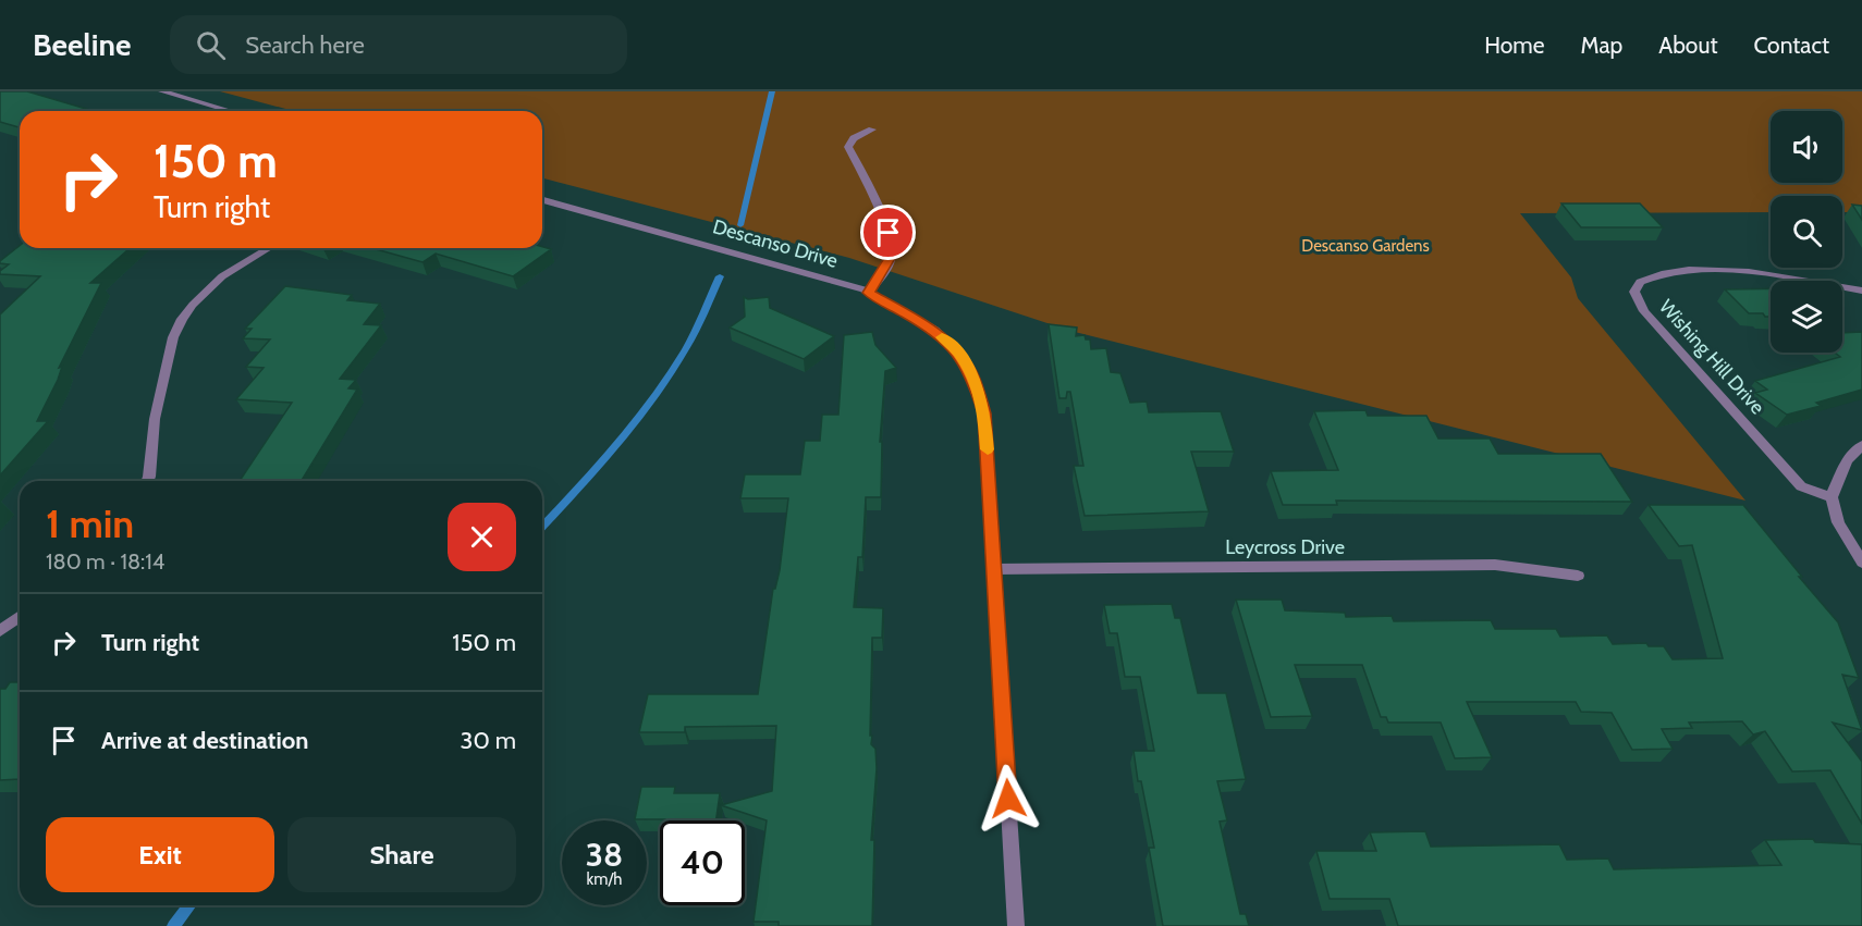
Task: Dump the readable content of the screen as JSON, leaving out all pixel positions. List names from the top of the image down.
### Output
{
  "streets": {
    "street": ["Descanso Drive", "Wishing Hill Drive", "Leycross Drive"]
  },
  "crossings": [
    ["Descanso Drive", "Leycross Drive"]
  ],
  "parks": ["Descanso Gardens"],
  "page": {
    "header": "Beeline",
    "search": "Search here",
    "nav": [
      "Home",
      "Map",
      "About",
      "Contact"
    ],
    "turn": ["150 m", "Turn right"],
    "heading": ["1 min", "180 m · 18:14"],
    "list": [
      {
        "name": "Turn right",
        "value": "150 m"
      },
      {
        "name": "Arrive at destination",
        "value": "30 m"
      }
    ],
    "buttons": ["Exit", "Share"],
    "speed": "38 km/h",
    "limit": "40"
  }
}
